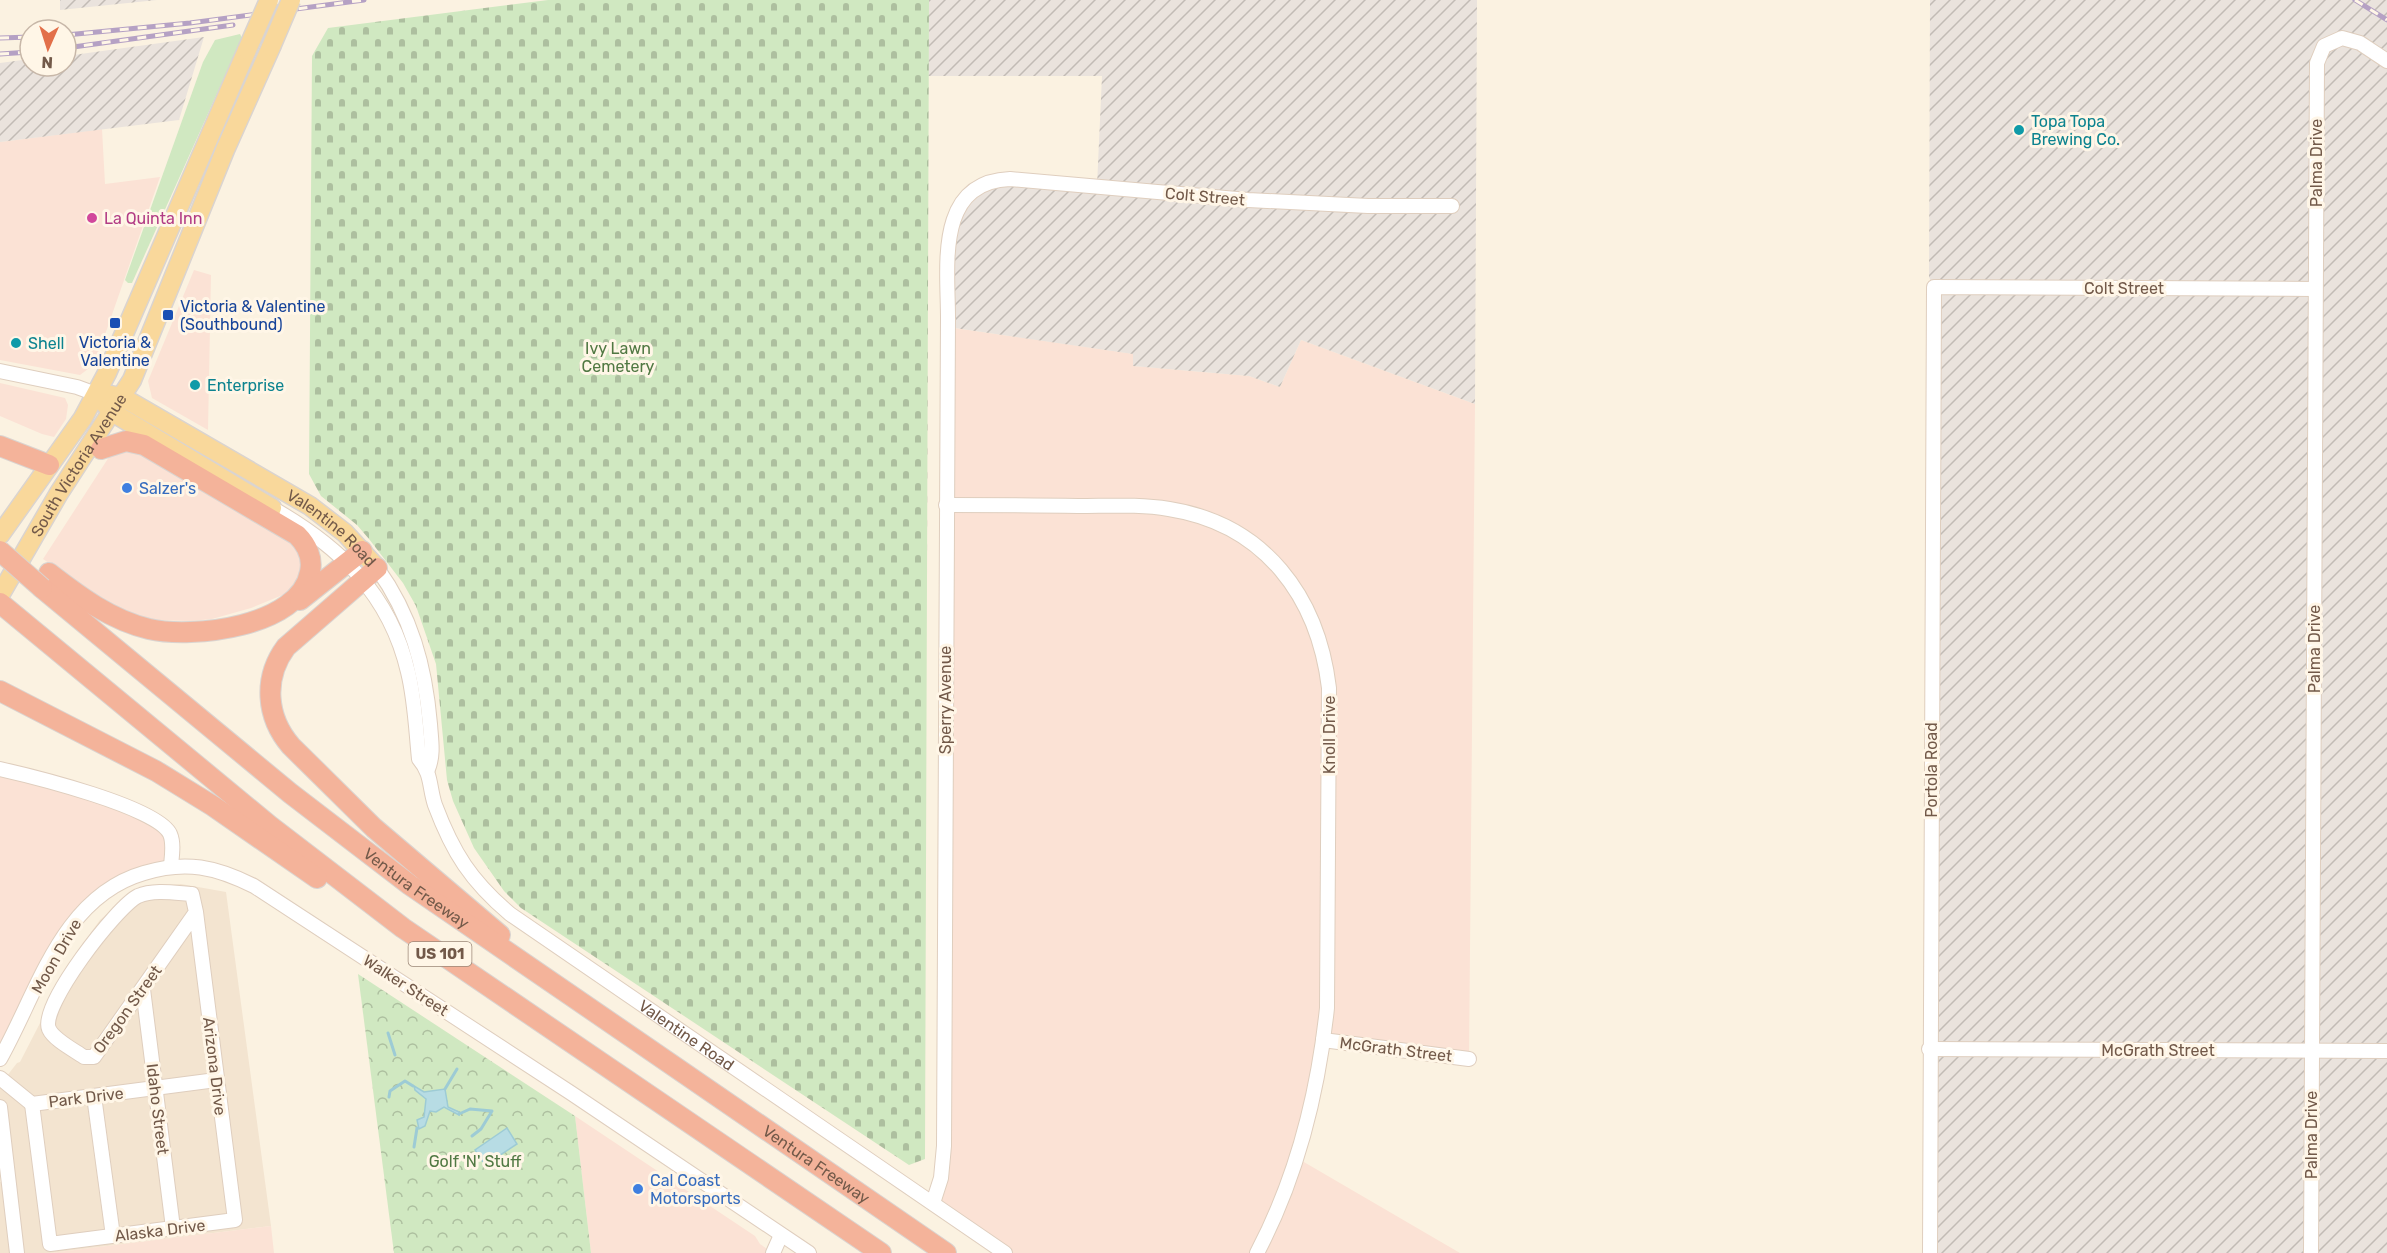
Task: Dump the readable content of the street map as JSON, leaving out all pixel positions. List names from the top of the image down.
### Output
{
  "streets": {
    "highway": ["Ventura Freeway", "US 101"],
    "main road": ["South Victoria Avenue", "Valentine Road"],
    "street": [
      "Palma Drive",
      "Colt Street",
      "Sperry Avenue",
      "Knoll Drive",
      "Portola Road",
      "Moon Drive",
      "Walker Street",
      "Oregon Street",
      "McGrath Street",
      "Arizona Drive",
      "Park Drive",
      "Idaho Street",
      "Alaska Drive"
    ]
  },
  "crossings": [
    ["Palma Drive", "Colt Street"],
    ["Palma Drive", "McGrath Street"],
    ["Colt Street", "Sperry Avenue"],
    ["Colt Street", "Portola Road"],
    ["South Victoria Avenue", "Valentine Road"],
    ["Valentine Road", "Sperry Avenue"],
    ["Sperry Avenue", "Knoll Drive"],
    ["Knoll Drive", "McGrath Street"],
    ["Portola Road", "McGrath Street"],
    ["Moon Drive", "Walker Street"],
    ["Oregon Street", "Arizona Drive"],
    ["Oregon Street", "Idaho Street"],
    ["Arizona Drive", "Park Drive"],
    ["Arizona Drive", "Alaska Drive"],
    ["Park Drive", "Idaho Street"],
    ["Park Drive", "Alaska Drive"],
    ["Idaho Street", "Alaska Drive"]
  ],
  "parks": ["Ivy Lawn Cemetery", "Golf 'N' Stuff"],
  "places": {
    "other": [
      "Topa Topa Brewing Co.",
      "La Quinta Inn",
      "Shell",
      "Enterprise",
      "Salzer's",
      "Cal Coast Motorsports"
    ],
    "transit": ["Victoria & Valentine (Southbound)", "Victoria & Valentine"]
  },
  "north": "bottom"
}
